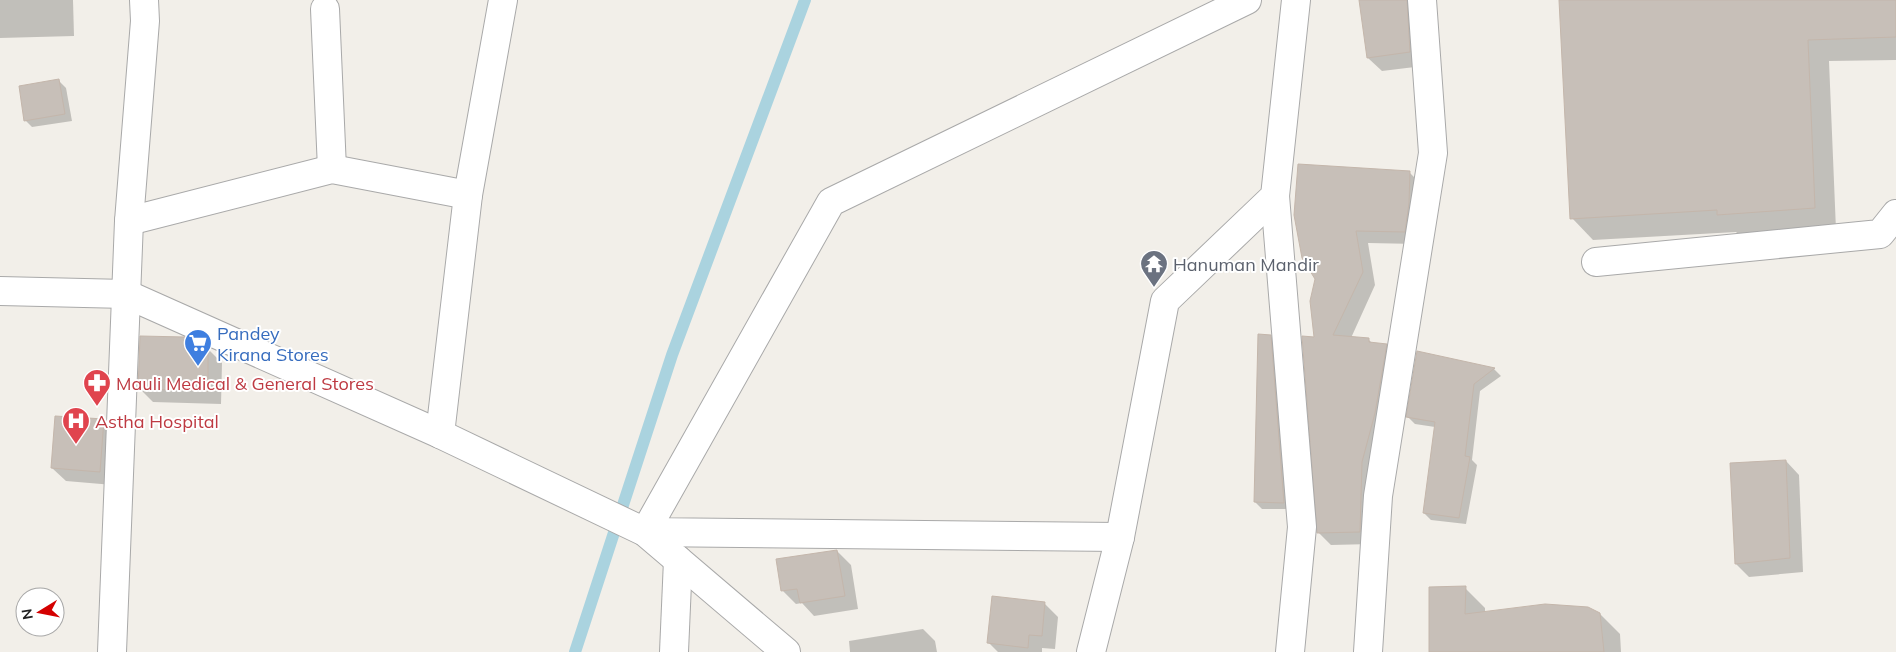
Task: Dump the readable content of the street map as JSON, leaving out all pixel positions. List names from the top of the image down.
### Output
{
  "places": {
    "temple": ["Hanuman Mandir"],
    "supermarket": ["Pandey Kirana Stores"],
    "pharmacy": ["Mauli Medical & General Stores"],
    "hospital": ["Astha Hospital"]
  },
  "north": "left"
}
